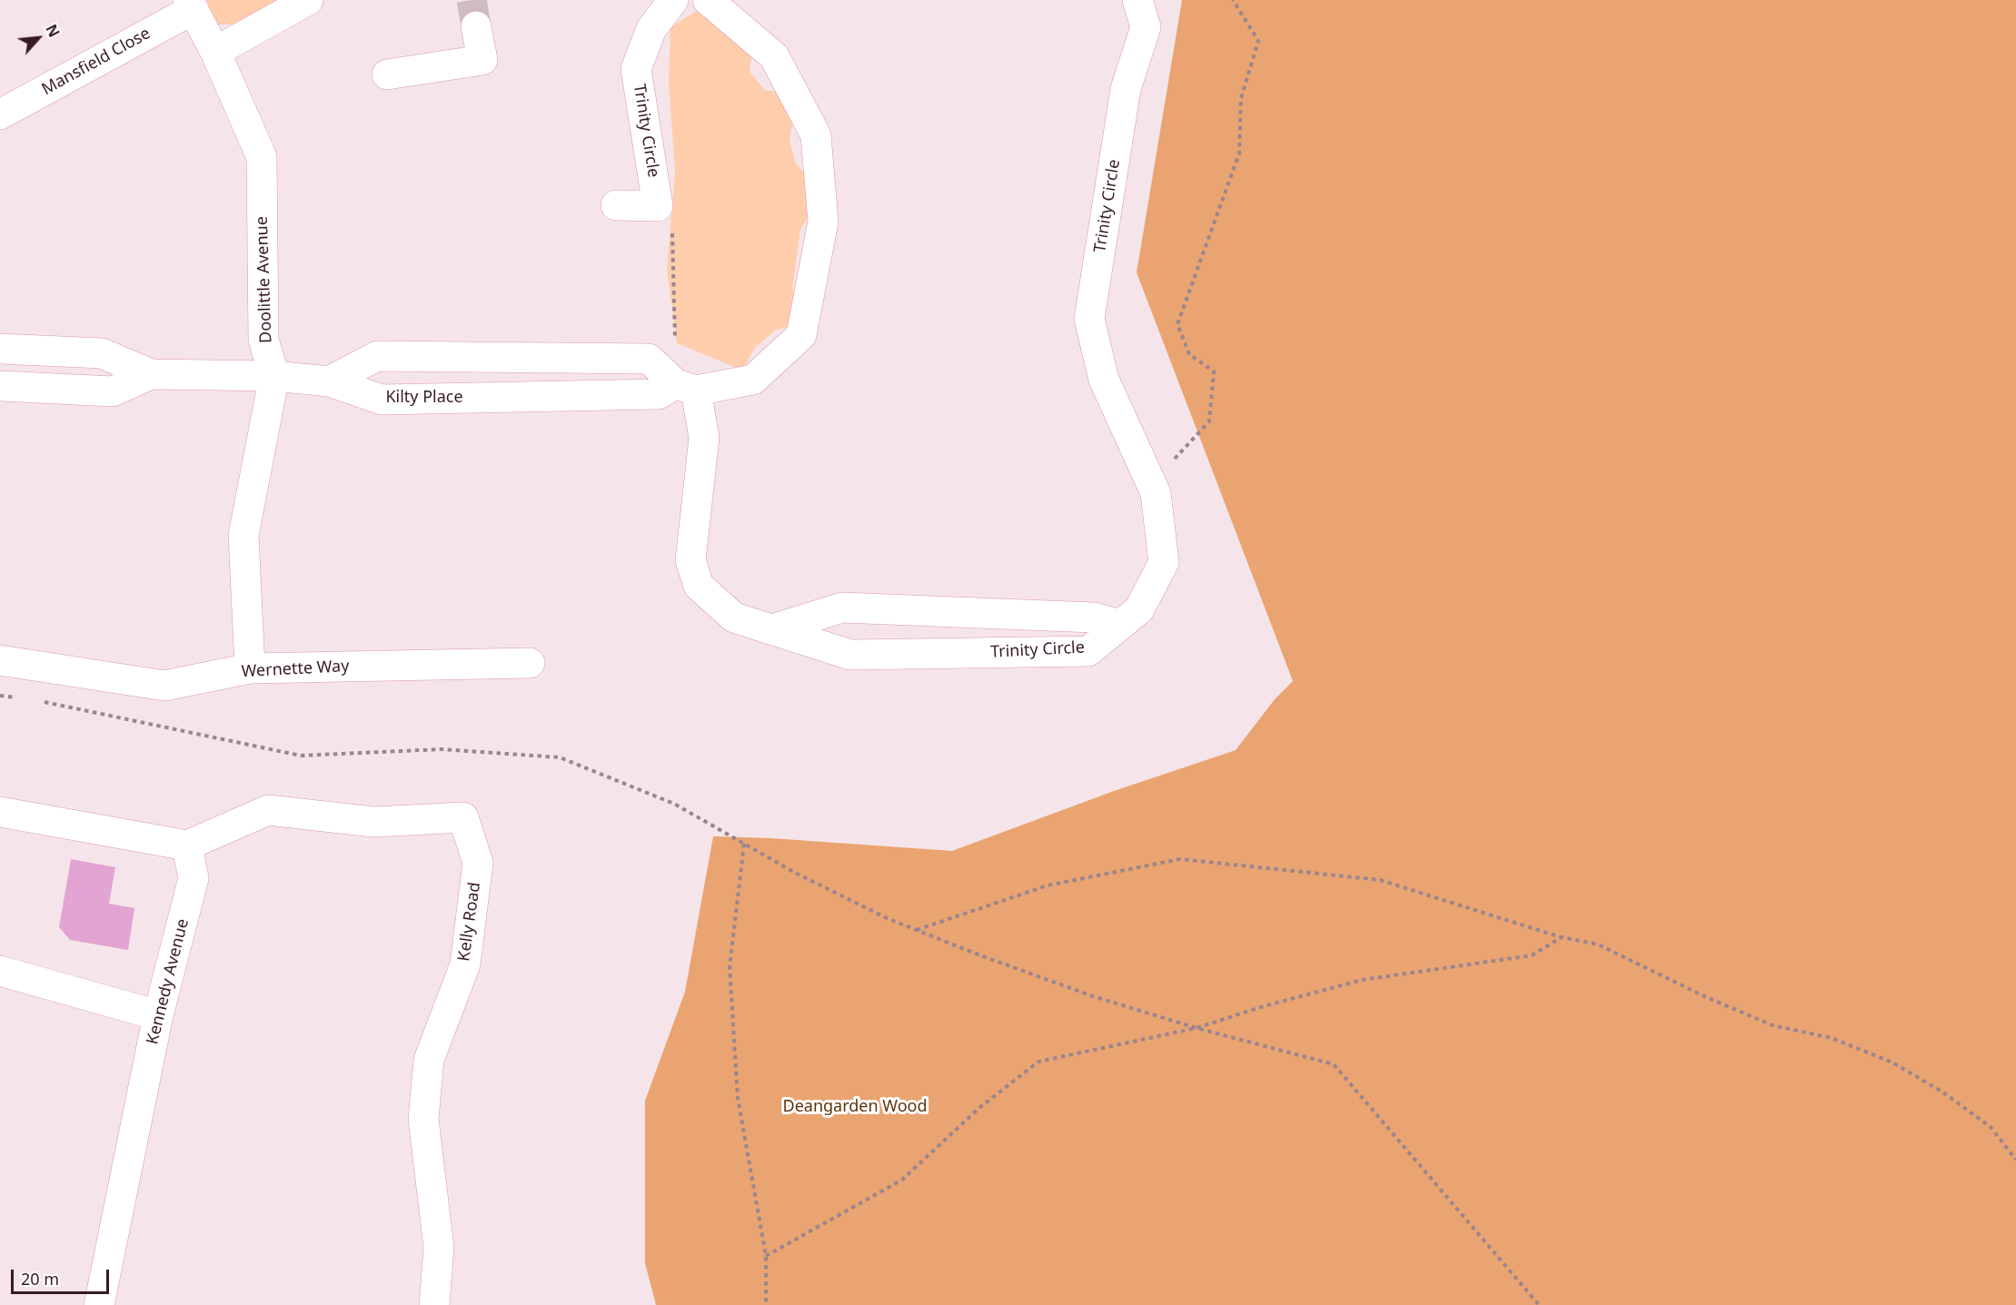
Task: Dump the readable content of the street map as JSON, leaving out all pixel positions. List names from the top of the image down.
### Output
{
  "streets": {
    "street": [
      "Mansfield Close",
      "Trinity Circle",
      "Doolittle Avenue",
      "Kilty Place",
      "Wernette Way",
      "Kelly Road",
      "Kennedy Avenue"
    ]
  },
  "crossings": [
    ["Mansfield Close", "Doolittle Avenue"],
    ["Trinity Circle", "Kilty Place"],
    ["Doolittle Avenue", "Kilty Place"],
    ["Doolittle Avenue", "Wernette Way"],
    ["Kelly Road", "Kennedy Avenue"]
  ],
  "parks": ["Deangarden Wood"],
  "scale_bar": "20 m",
  "north": "top right"
}
